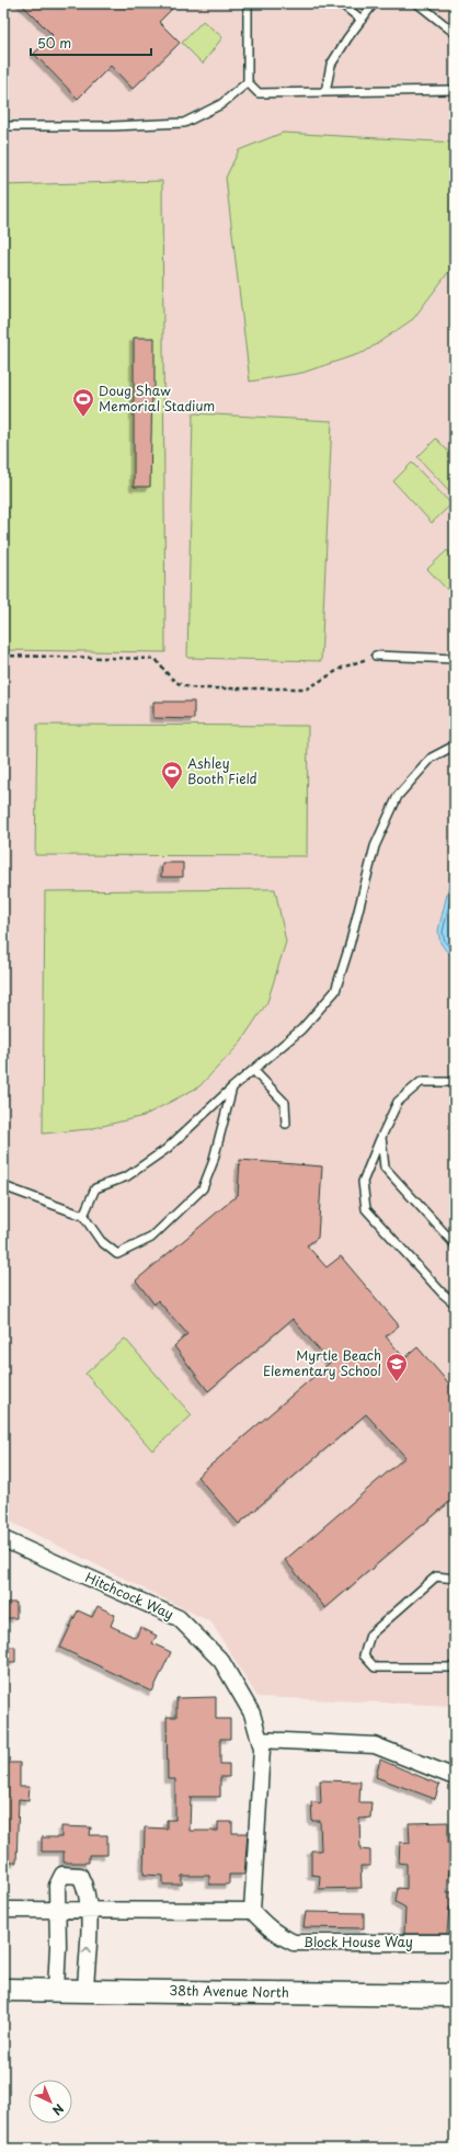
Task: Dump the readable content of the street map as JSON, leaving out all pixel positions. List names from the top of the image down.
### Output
{
  "streets": {
    "main road": ["38th Avenue North"],
    "street": ["Hitchcock Way", "Block House Way"]
  },
  "crossings": [
    ["Hitchcock Way", "Block House Way"]
  ],
  "places": {
    "sports": ["Doug Shaw Memorial Stadium", "Ashley Booth Field"],
    "school or university": ["Myrtle Beach Elementary School"]
  },
  "scale_bar": "50 m",
  "north": "bottom right"
}
